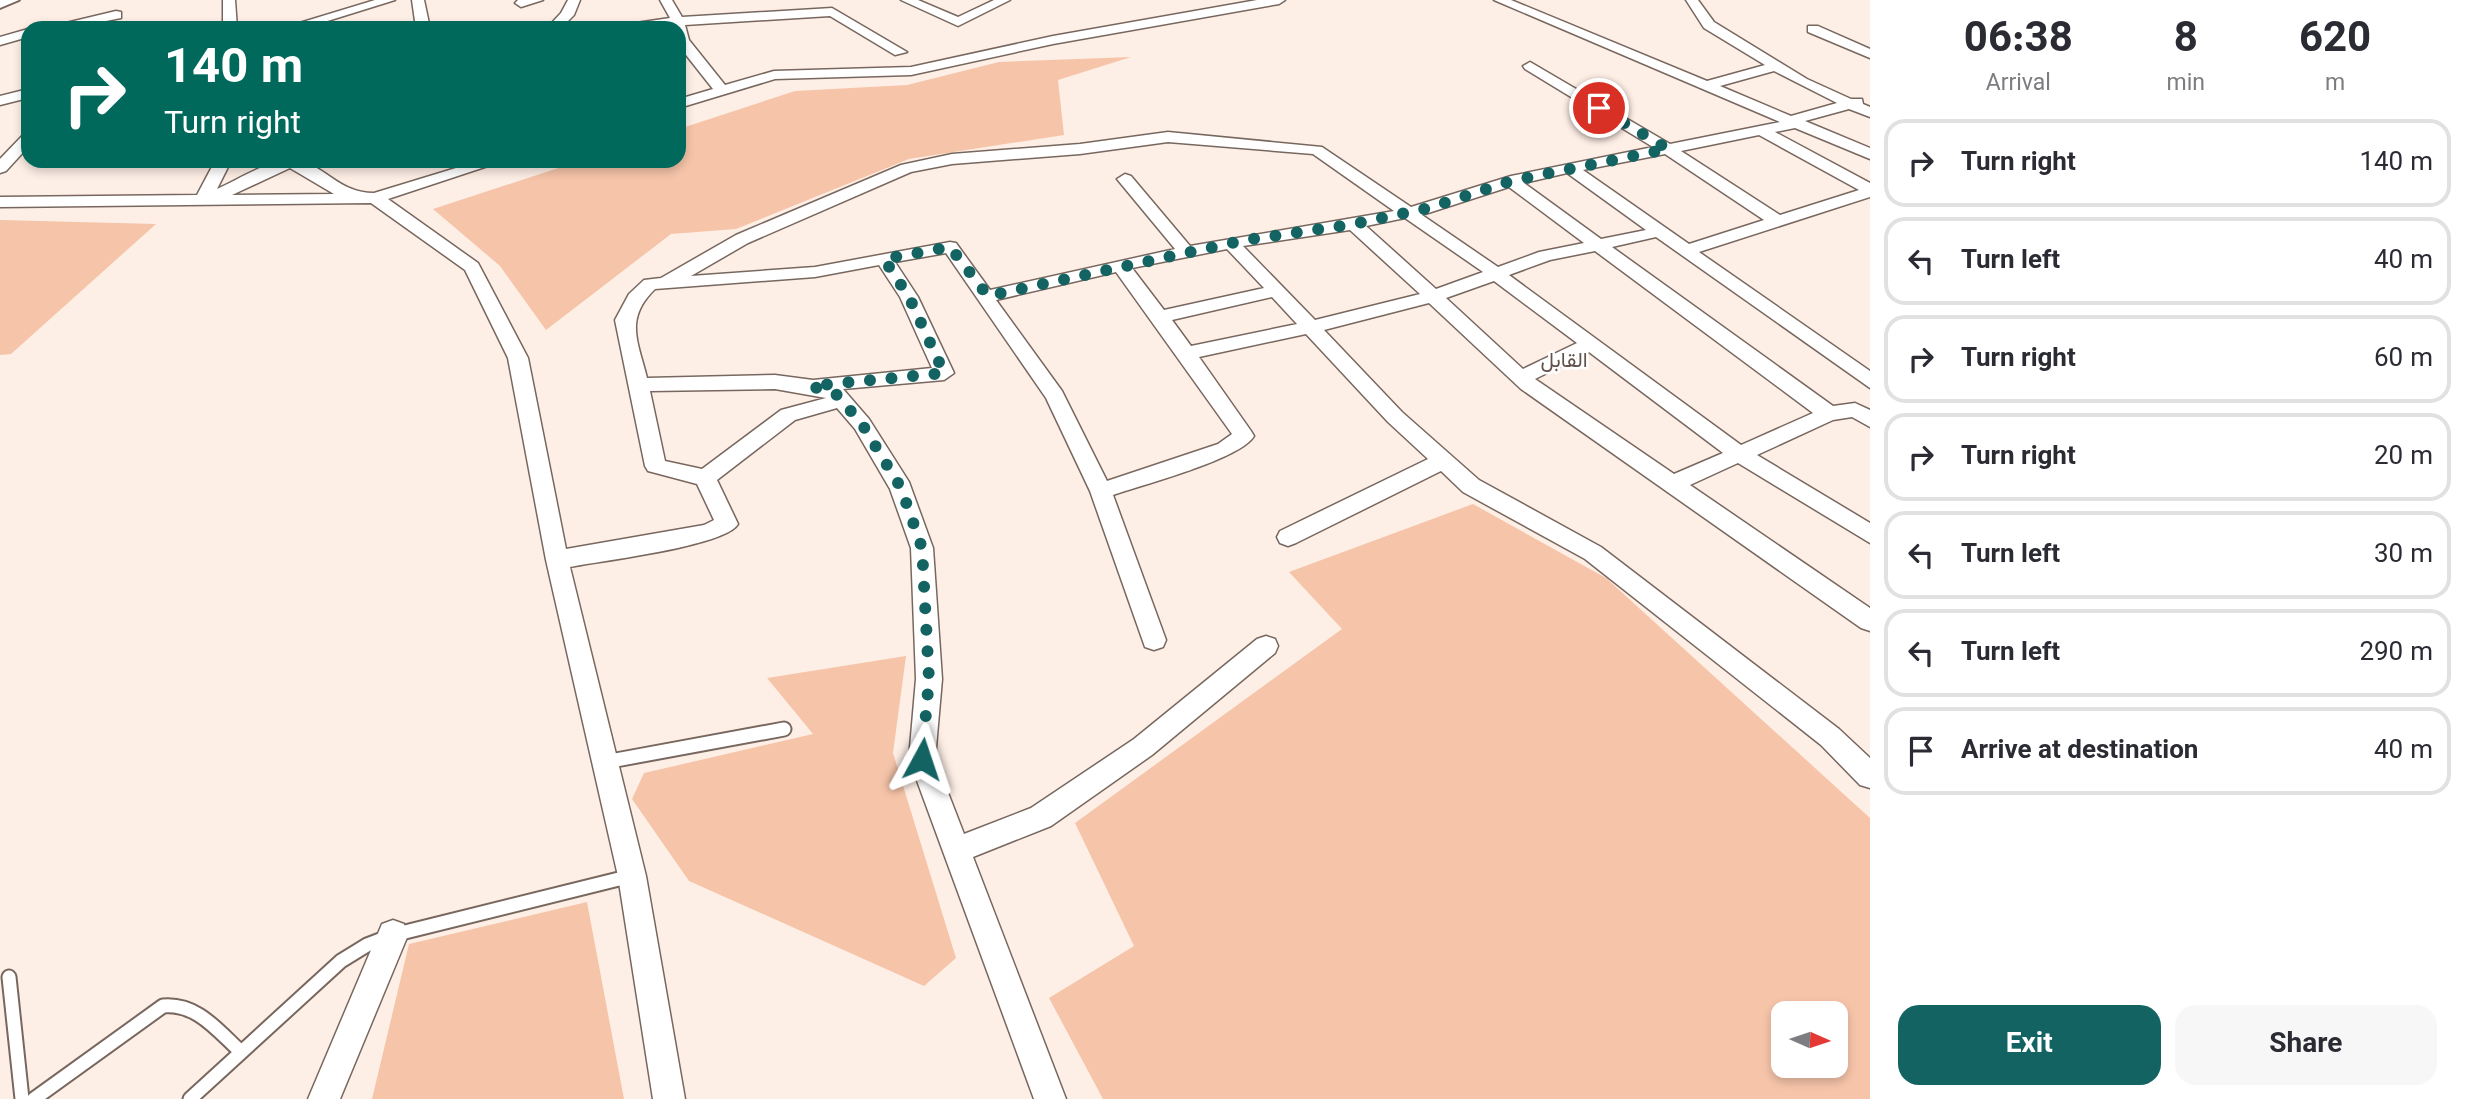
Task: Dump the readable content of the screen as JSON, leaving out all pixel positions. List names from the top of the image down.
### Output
{
  "districts": ["القابل"],
  "north": "right",
  "page": {
    "eta": [
      "06:38",
      "Arrival",
      "8",
      "min",
      "620",
      "m"
    ],
    "turn": ["140 m", "Turn right"],
    "list": [
      {
        "name": "Turn right",
        "value": "140 m"
      },
      {
        "name": "Turn left",
        "value": "40 m"
      },
      {
        "name": "Turn right",
        "value": "60 m"
      },
      {
        "name": "Turn right",
        "value": "20 m"
      },
      {
        "name": "Turn left",
        "value": "30 m"
      },
      {
        "name": "Turn left",
        "value": "290 m"
      },
      {
        "name": "Arrive at destination",
        "value": "40 m"
      }
    ],
    "buttons": ["Exit", "Share"]
  }
}
